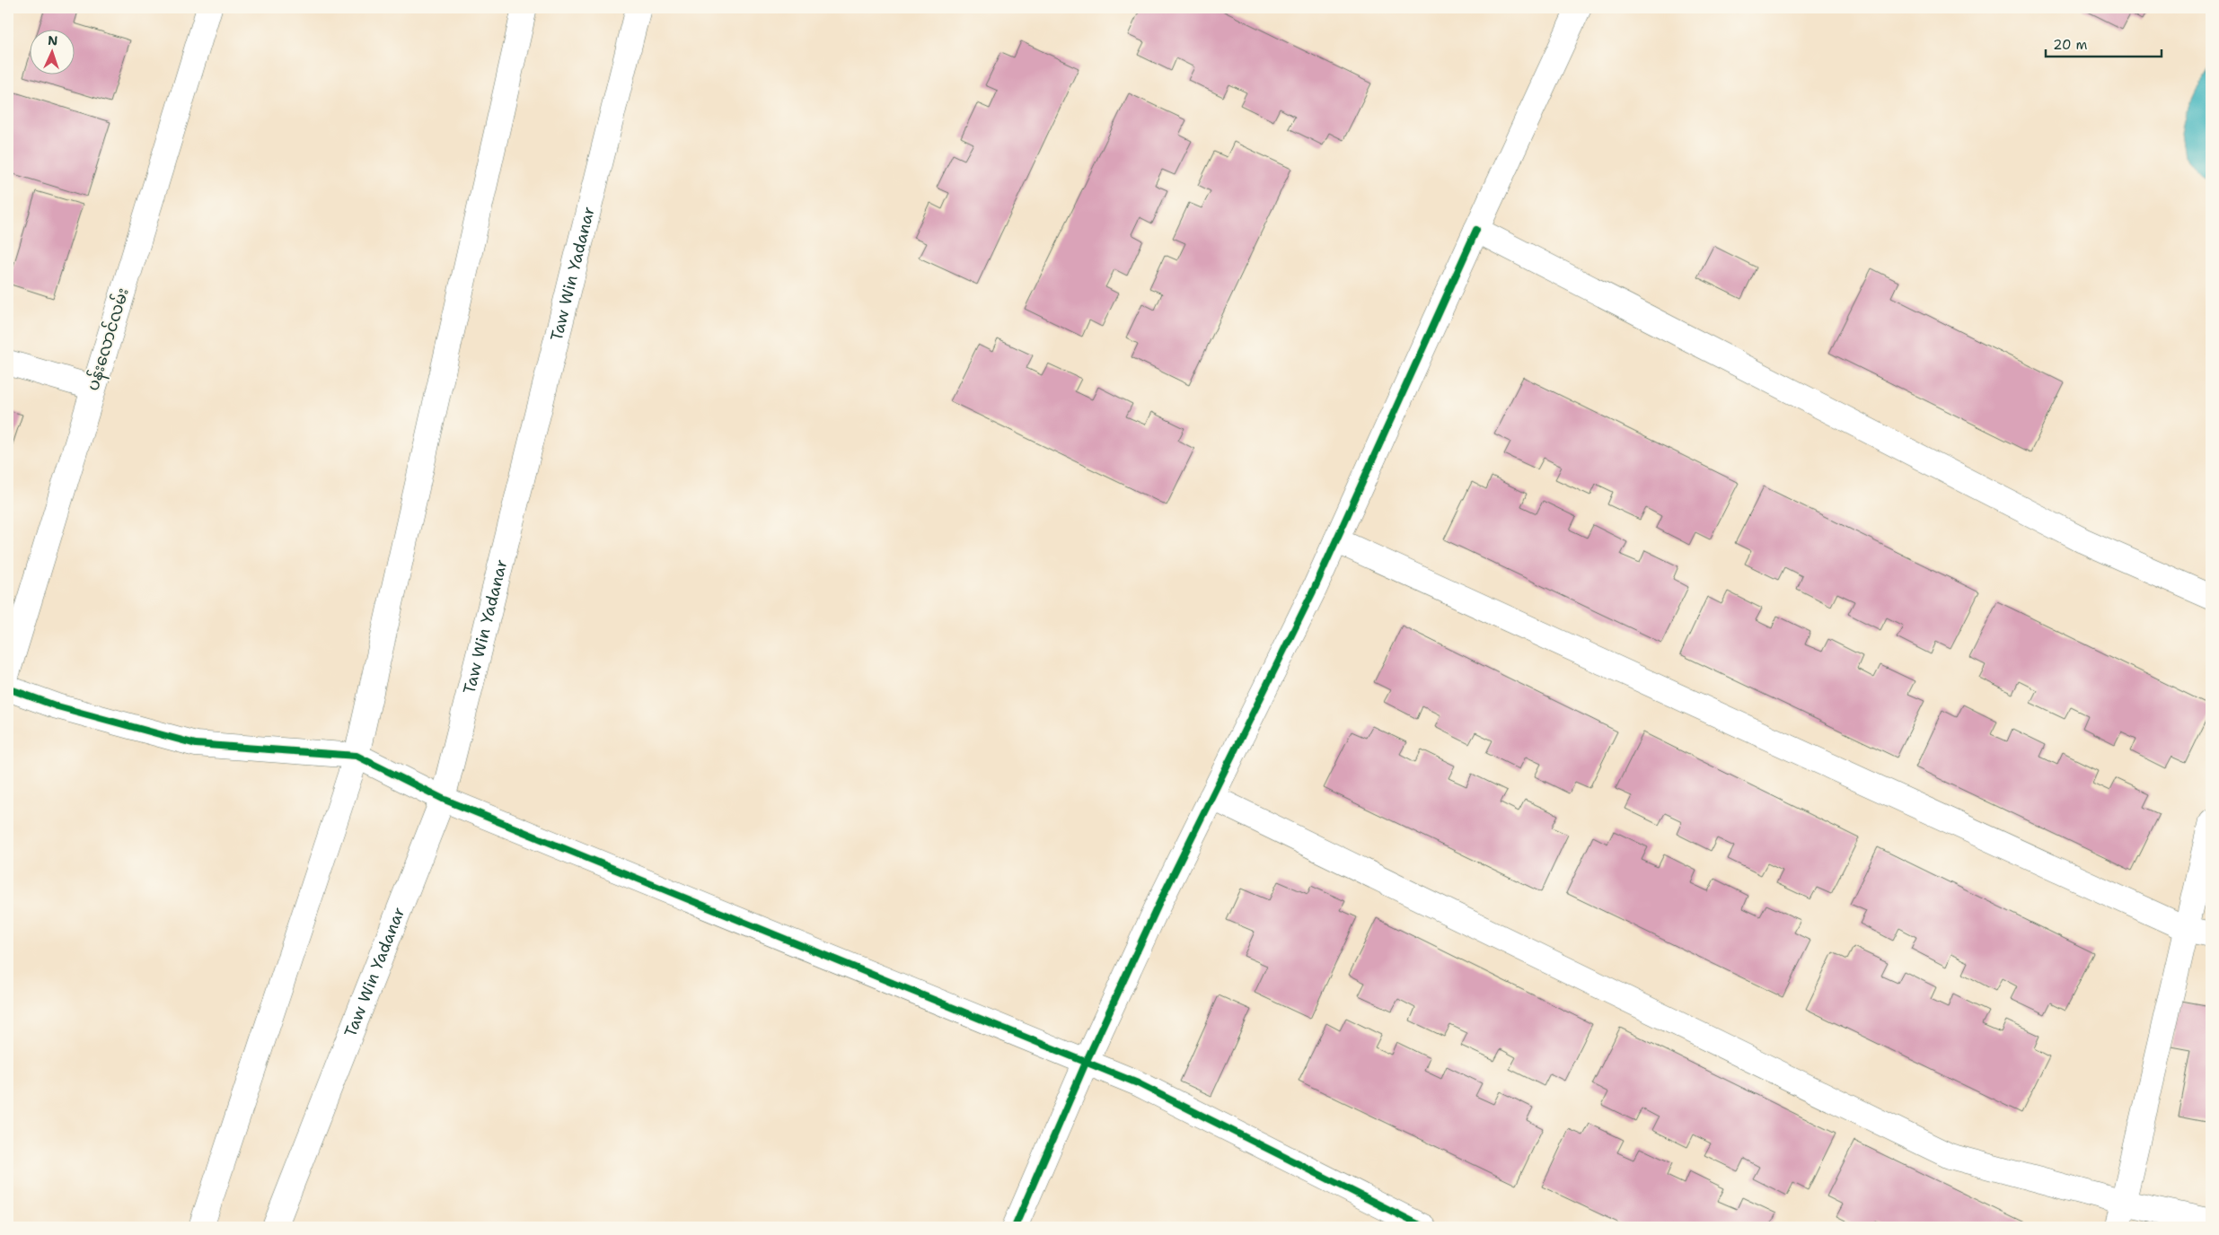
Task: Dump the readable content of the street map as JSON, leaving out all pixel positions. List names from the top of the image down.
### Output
{
  "streets": {
    "street": ["Taw Win Yadanar", "ပန်းလောင်လမ်း"]
  },
  "scale_bar": "20 m",
  "north": "top"
}
